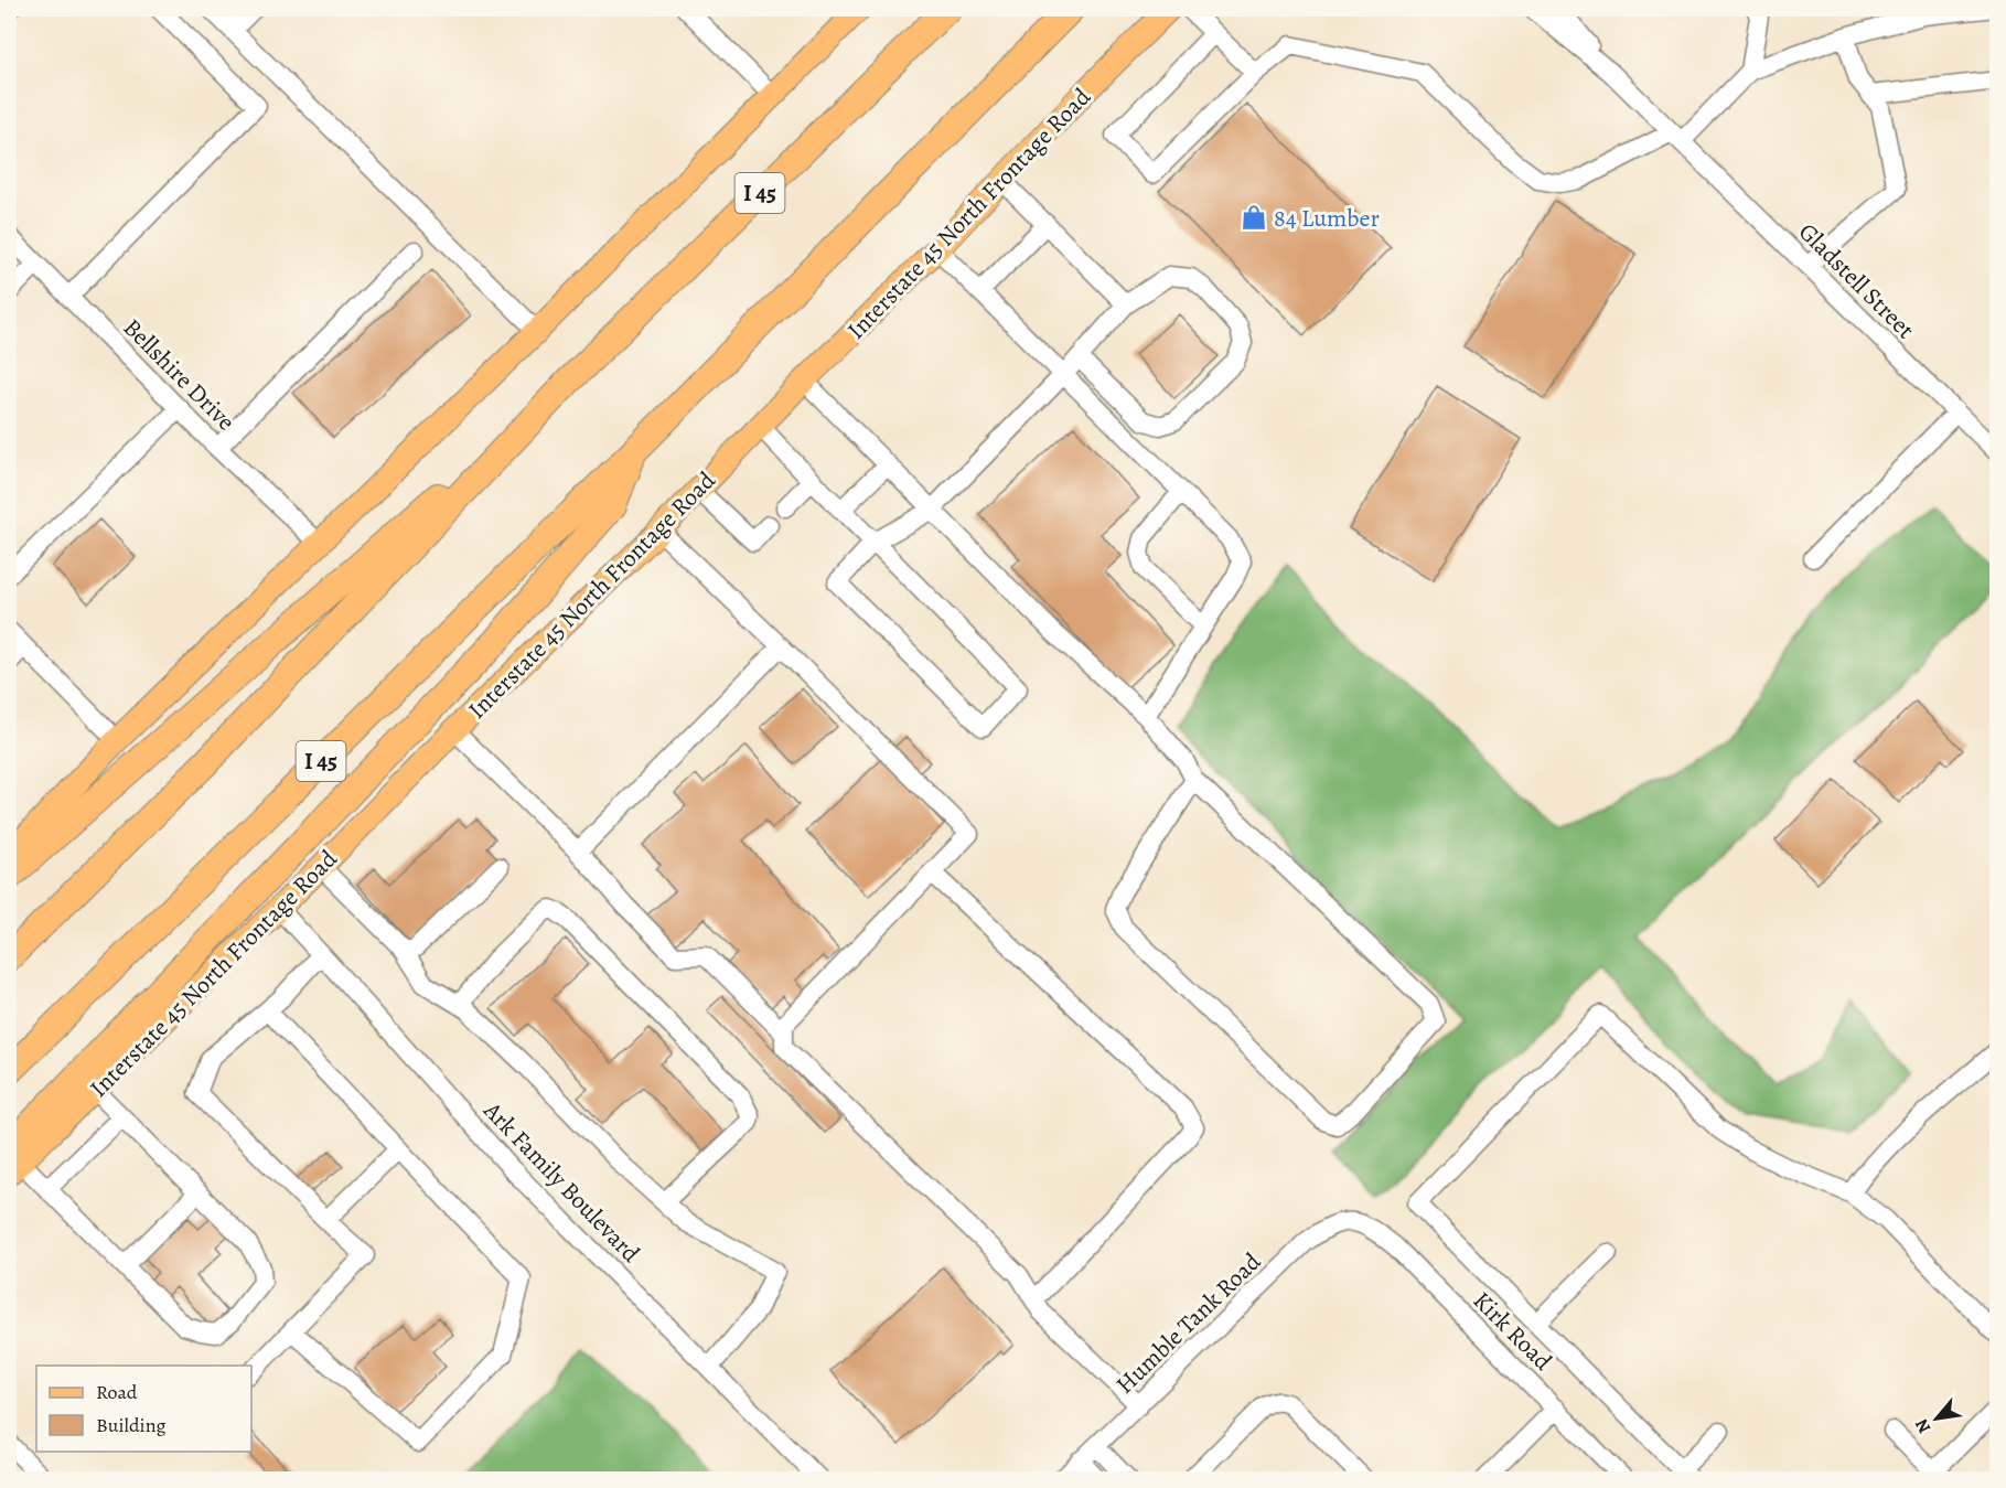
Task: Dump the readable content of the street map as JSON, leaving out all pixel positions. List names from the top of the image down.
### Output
{
  "streets": {
    "highway": ["I 45"],
    "main road": ["Interstate 45 North Frontage Road"],
    "street": [
      "Gladstell Street",
      "Bellshire Drive",
      "Ark Family Boulevard",
      "Humble Tank Road",
      "Kirk Road"
    ]
  },
  "crossings": [
    ["Interstate 45 North Frontage Road", "Ark Family Boulevard"],
    ["Humble Tank Road", "Kirk Road"]
  ],
  "places": {
    "shop": ["84 Lumber"]
  },
  "legend": ["Road", "Building"],
  "north": "bottom left"
}
